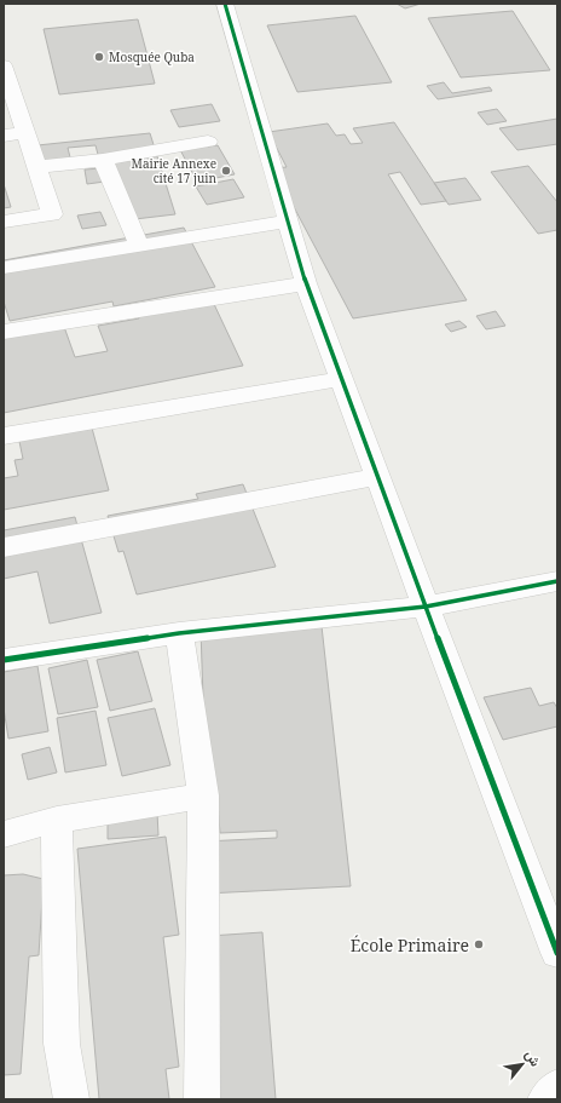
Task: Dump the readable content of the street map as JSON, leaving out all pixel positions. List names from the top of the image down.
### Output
{
  "places": ["Mosquée Quba", "Mairie Annexe cité 17 juin", "École Primaire"],
  "north": "top right"
}
